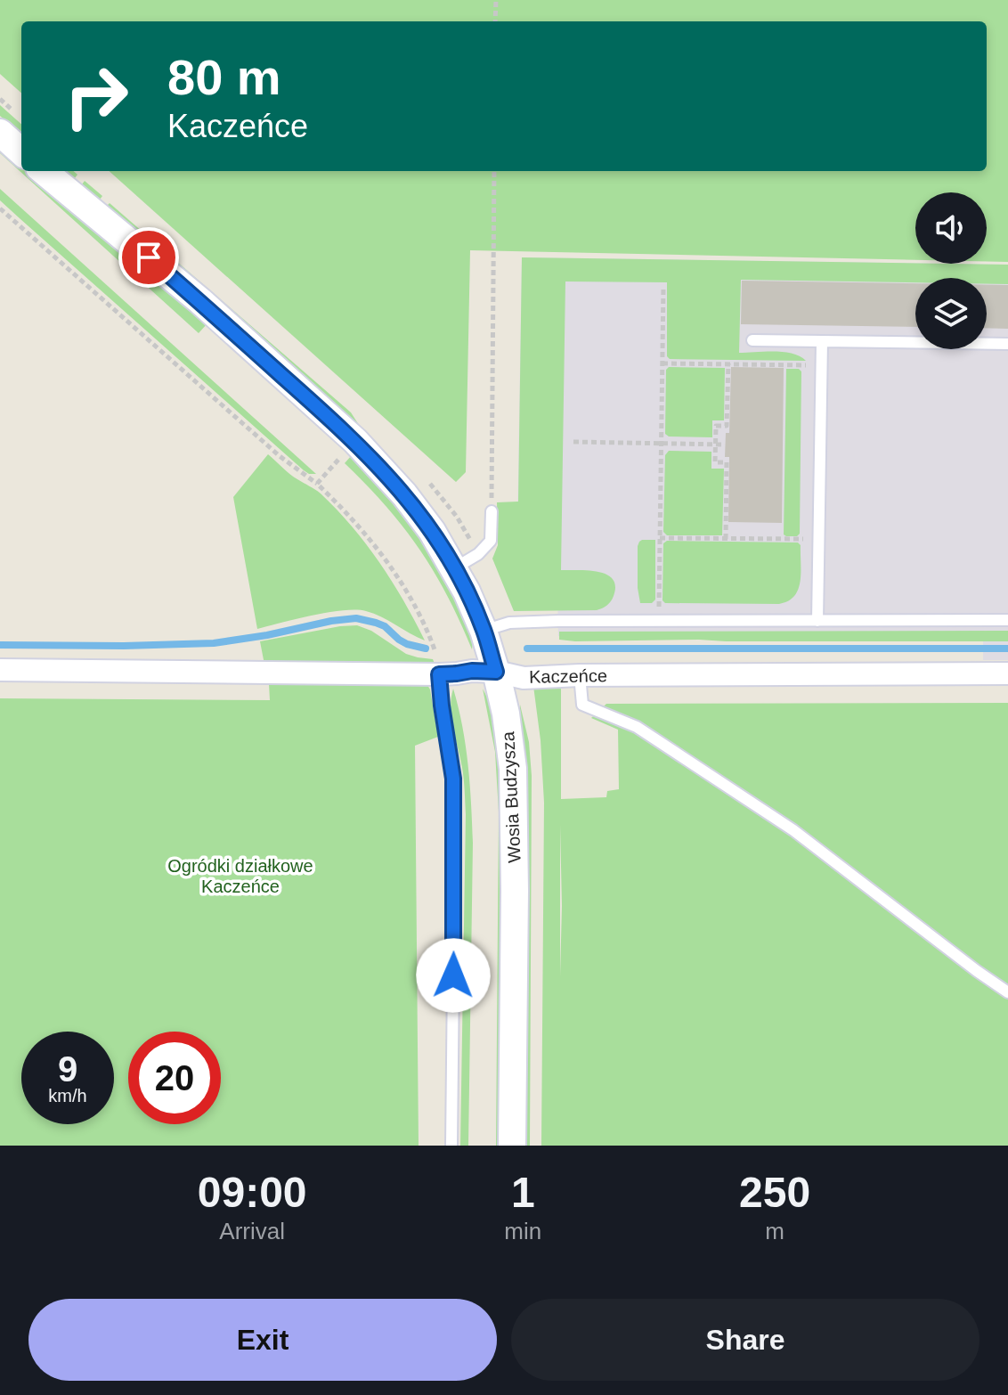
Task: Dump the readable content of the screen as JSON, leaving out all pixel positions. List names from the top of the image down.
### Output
{
  "streets": {
    "street": ["Kaczeńce", "Wosia Budzysza"]
  },
  "crossings": [
    ["Kaczeńce", "Wosia Budzysza"]
  ],
  "parks": ["Ogródki działkowe Kaczeńce"],
  "page": {
    "turn": ["80 m", "Kaczeńce"],
    "speed": "9 km/h",
    "limit": "20",
    "eta": [
      "09:00",
      "Arrival",
      "1",
      "min",
      "250",
      "m"
    ],
    "buttons": ["Exit", "Share"]
  }
}
